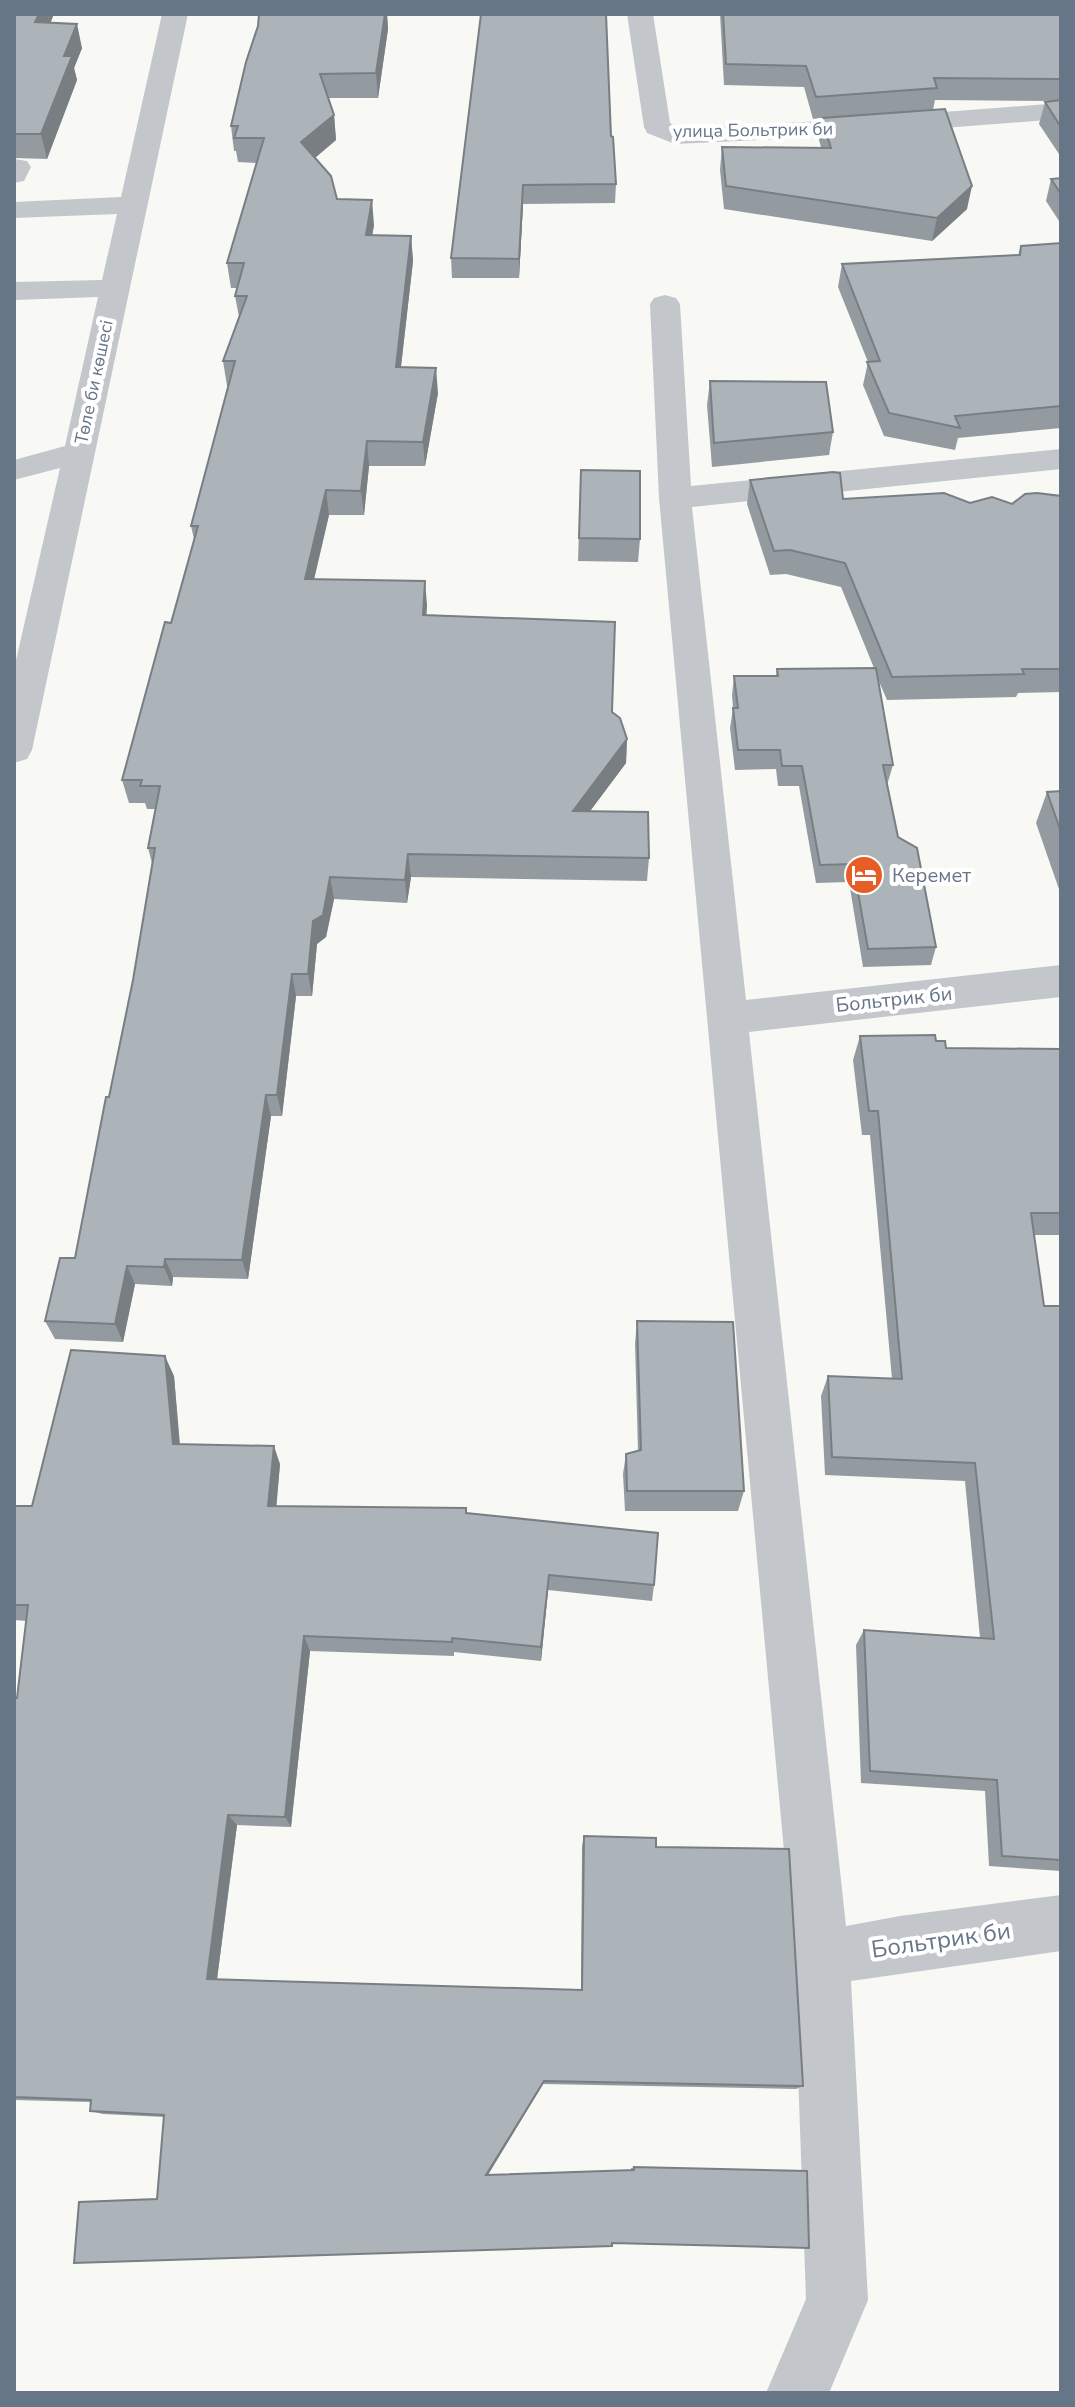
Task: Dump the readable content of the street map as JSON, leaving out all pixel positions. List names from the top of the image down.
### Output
{
  "streets": {
    "street": ["улица Больтрик би", "Төле би көшесі", "Больтрик би"]
  },
  "places": {
    "hotel": ["Керемет"]
  }
}
